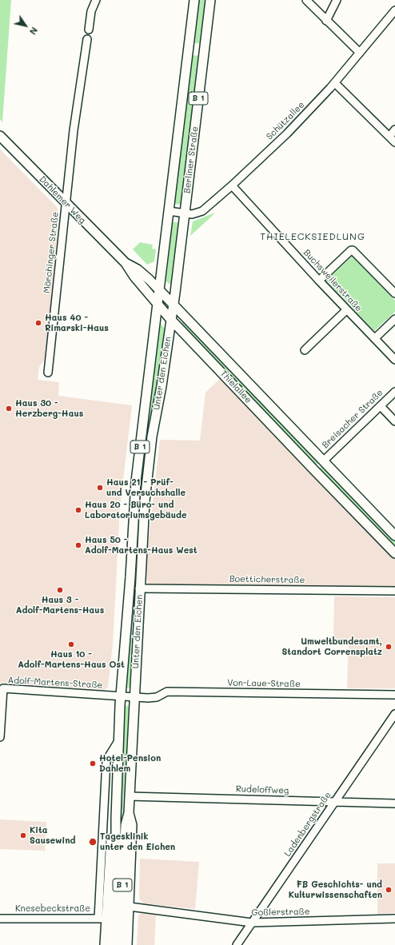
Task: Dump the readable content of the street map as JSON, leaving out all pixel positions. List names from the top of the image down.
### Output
{
  "streets": {
    "main road": [
      "B 1",
      "Berliner Straße",
      "Dahlemer Weg",
      "Unter den Eichen",
      "Thielallee"
    ],
    "street": [
      "Schützallee",
      "Mörchinger Straße",
      "Buchsweilerstraße",
      "Breisacher Straße",
      "Boetticherstraße",
      "Adolf-Martens-Straße",
      "Von-Laue-Straße",
      "Rudeloffweg",
      "Ladenbergstraße",
      "Knesebeckstraße",
      "Goßlerstraße"
    ]
  },
  "crossings": [
    ["Schützallee", "Berliner Straße"],
    ["Schützallee", "Buchsweilerstraße"],
    ["Berliner Straße", "Dahlemer Weg"],
    ["Berliner Straße", "Unter den Eichen"],
    ["Berliner Straße", "Thielallee"],
    ["Dahlemer Weg", "Mörchinger Straße"],
    ["Dahlemer Weg", "Unter den Eichen"],
    ["Dahlemer Weg", "Thielallee"],
    ["Unter den Eichen", "Thielallee"],
    ["Unter den Eichen", "Boetticherstraße"],
    ["Unter den Eichen", "Adolf-Martens-Straße"],
    ["Unter den Eichen", "Von-Laue-Straße"],
    ["Unter den Eichen", "Rudeloffweg"],
    ["Thielallee", "Breisacher Straße"],
    ["Adolf-Martens-Straße", "Von-Laue-Straße"],
    ["Rudeloffweg", "Ladenbergstraße"],
    ["Ladenbergstraße", "Goßlerstraße"]
  ],
  "districts": ["THIELECKSIEDLUNG"],
  "places": [
    "Haus 40 - Rimarski-Haus",
    "Haus 30 - Herzberg-Haus",
    "Haus 21 - Prüf- und Versuchshalle",
    "Haus 20 - Büro- und Laboratoriumsgebäude",
    "Haus 50 - Adolf-Martens-Haus West",
    "Haus 3 - Adolf-Martens-Haus",
    "Haus 10 - Adolf-Martens-Haus Ost",
    "Umweltbundesamt, Standort Corrensplatz",
    "Hotel-Pension Dahlem",
    "Kita Sausewind",
    "Tagesklinik unter den Eichen",
    "FB Geschichts- und Kulturwissenschaften"
  ],
  "north": "bottom right"
}
